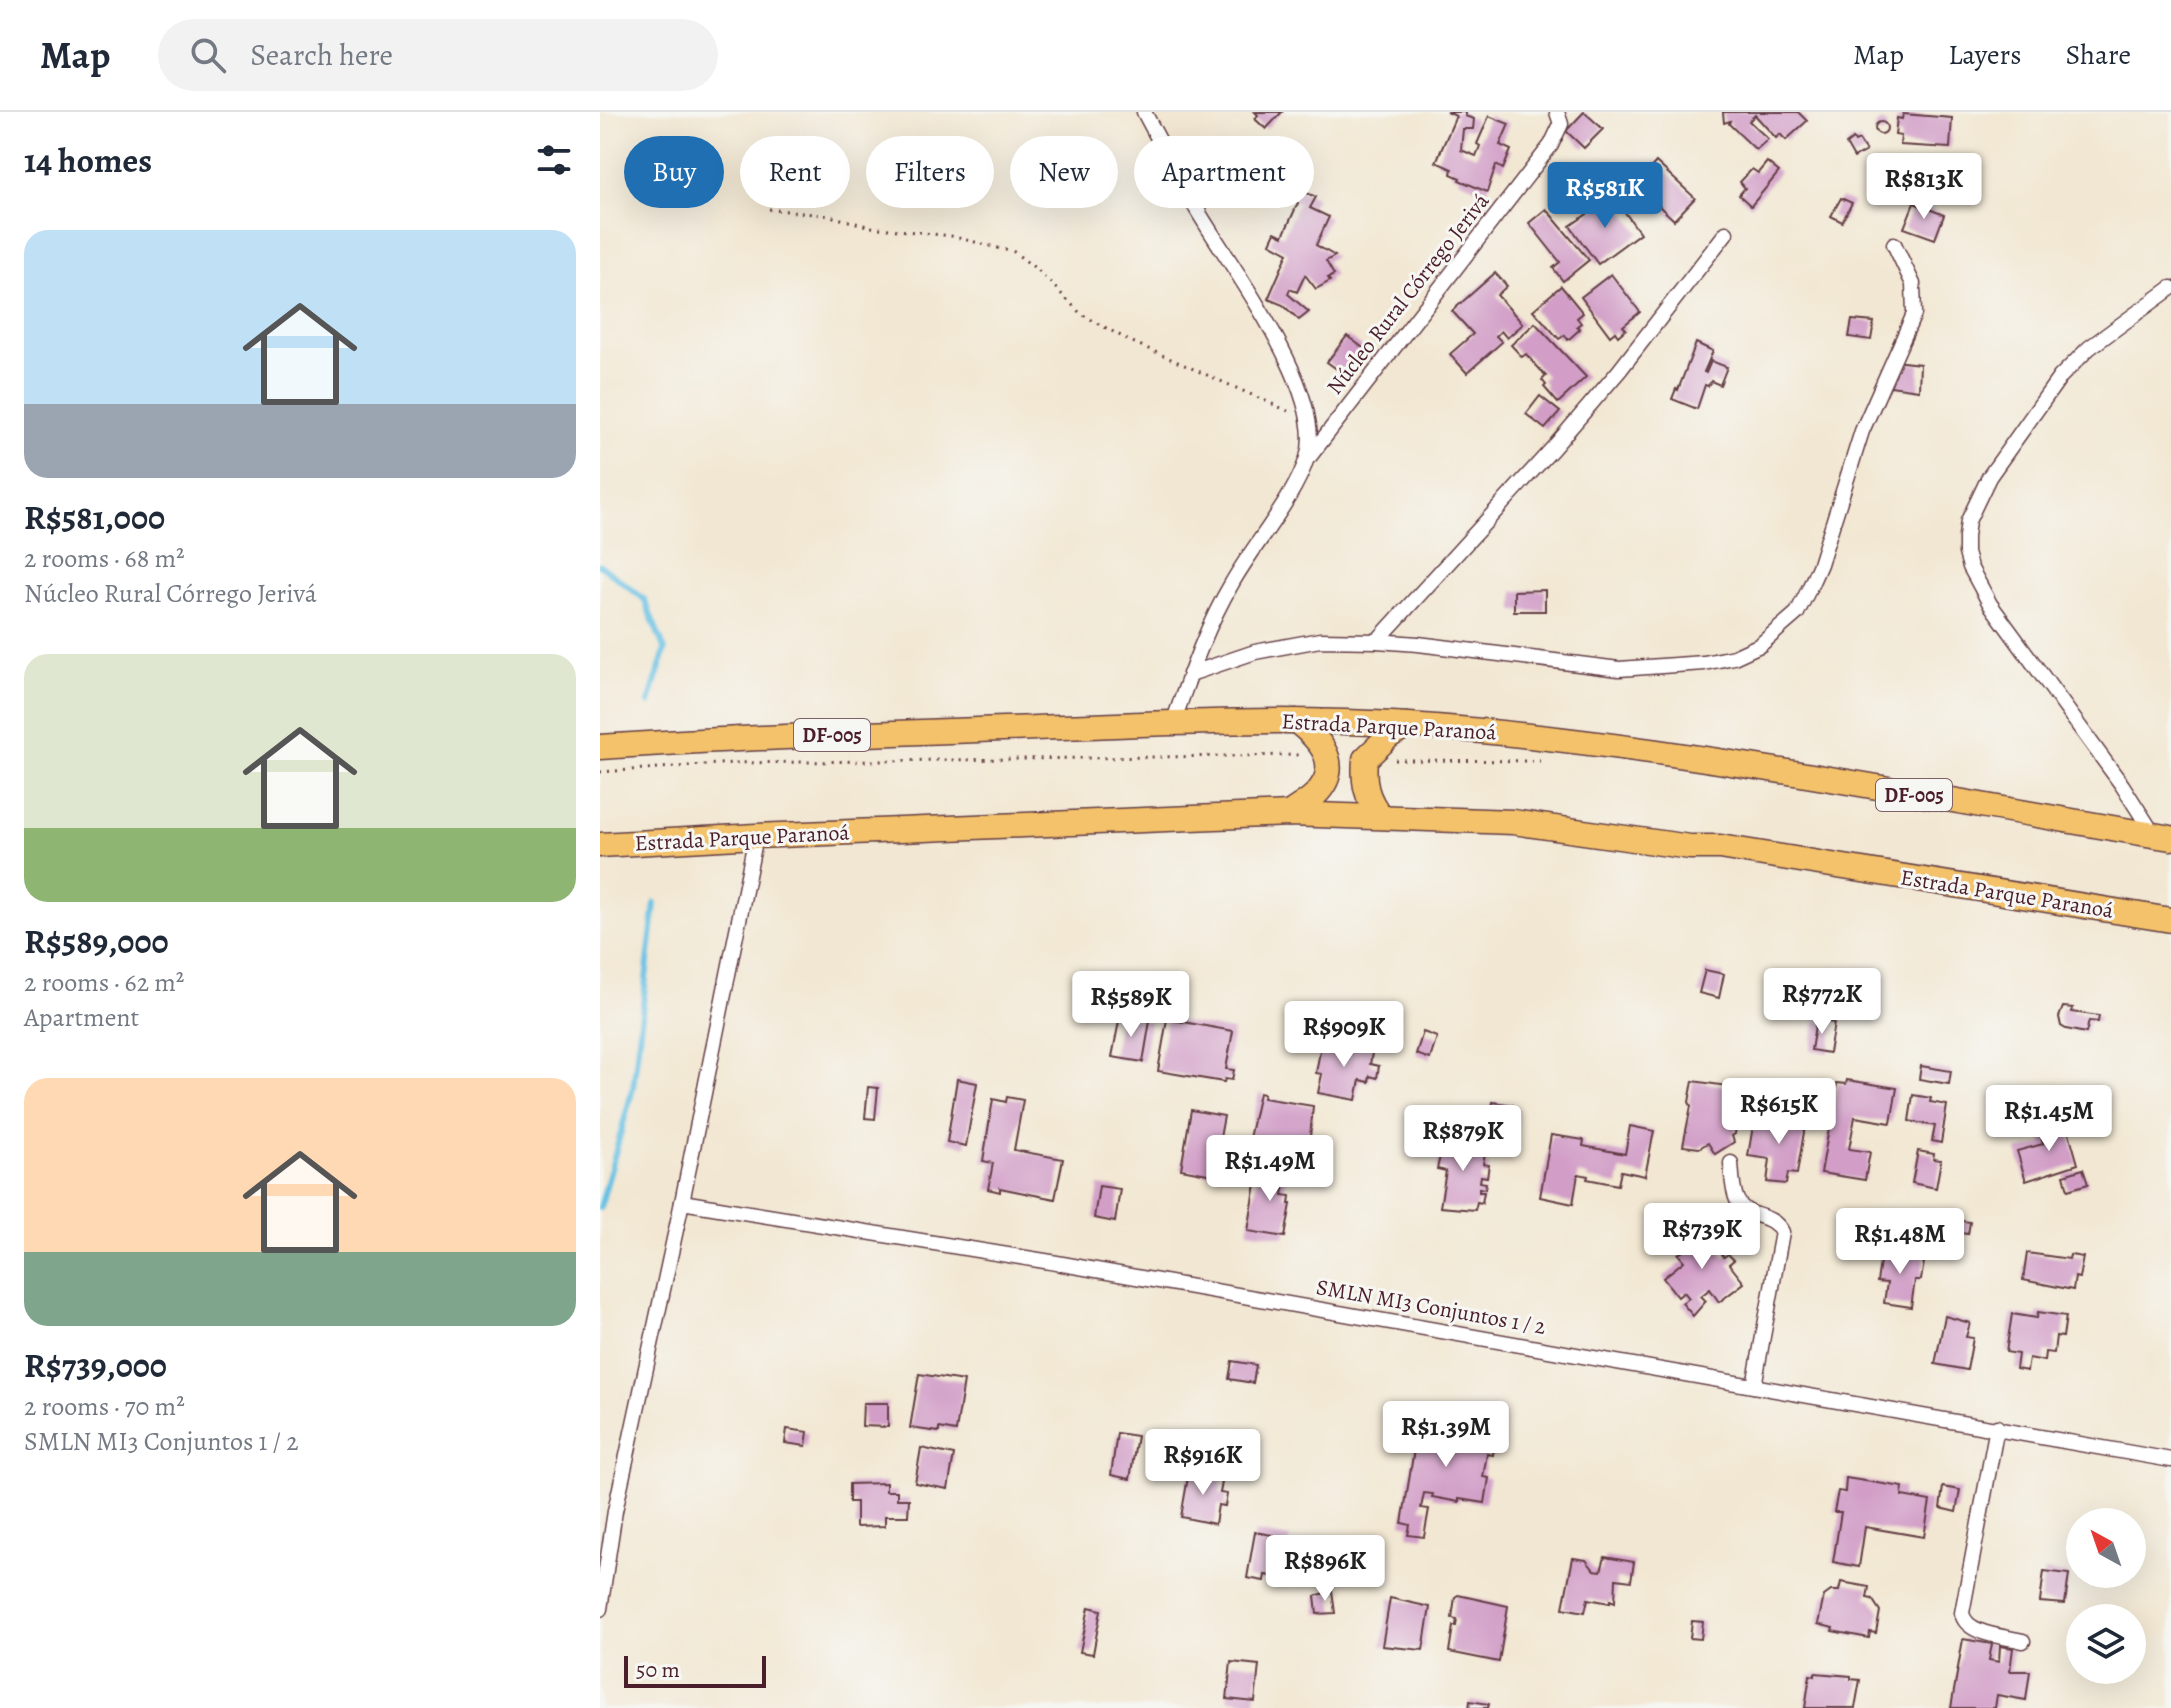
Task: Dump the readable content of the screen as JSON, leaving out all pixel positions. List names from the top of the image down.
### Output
{
  "streets": {
    "main road": ["Estrada Parque Paranoá", "DF-005"],
    "street": ["Núcleo Rural Córrego Jerivá", "SMLN MI3 Conjuntos 1 / 2"]
  },
  "scale_bar": "50 m",
  "north": "top left",
  "page": {
    "header": "Map",
    "search": "Search here",
    "nav": ["Map", "Layers", "Share"],
    "heading": "14 homes",
    "chip": [
      "Buy",
      "Rent",
      "Filters",
      "New",
      "Apartment"
    ],
    "price": [
      "R$813K",
      "R$581K",
      "R$772K",
      "R$589K",
      "R$909K",
      "R$615K",
      "R$1.45M",
      "R$879K",
      "R$1.49M",
      "R$739K",
      "R$1.48M",
      "R$1.39M",
      "R$916K",
      "R$896K"
    ],
    "list": [
      {
        "name": "R$581,000",
        "note": "2 rooms · 68 m² · Núcleo Rural Córrego Jerivá"
      },
      {
        "name": "R$589,000",
        "note": "2 rooms · 62 m² · Apartment"
      },
      {
        "name": "R$739,000",
        "note": "2 rooms · 70 m² · SMLN MI3 Conjuntos 1 / 2"
      }
    ],
    "scale": "50 m"
  }
}
